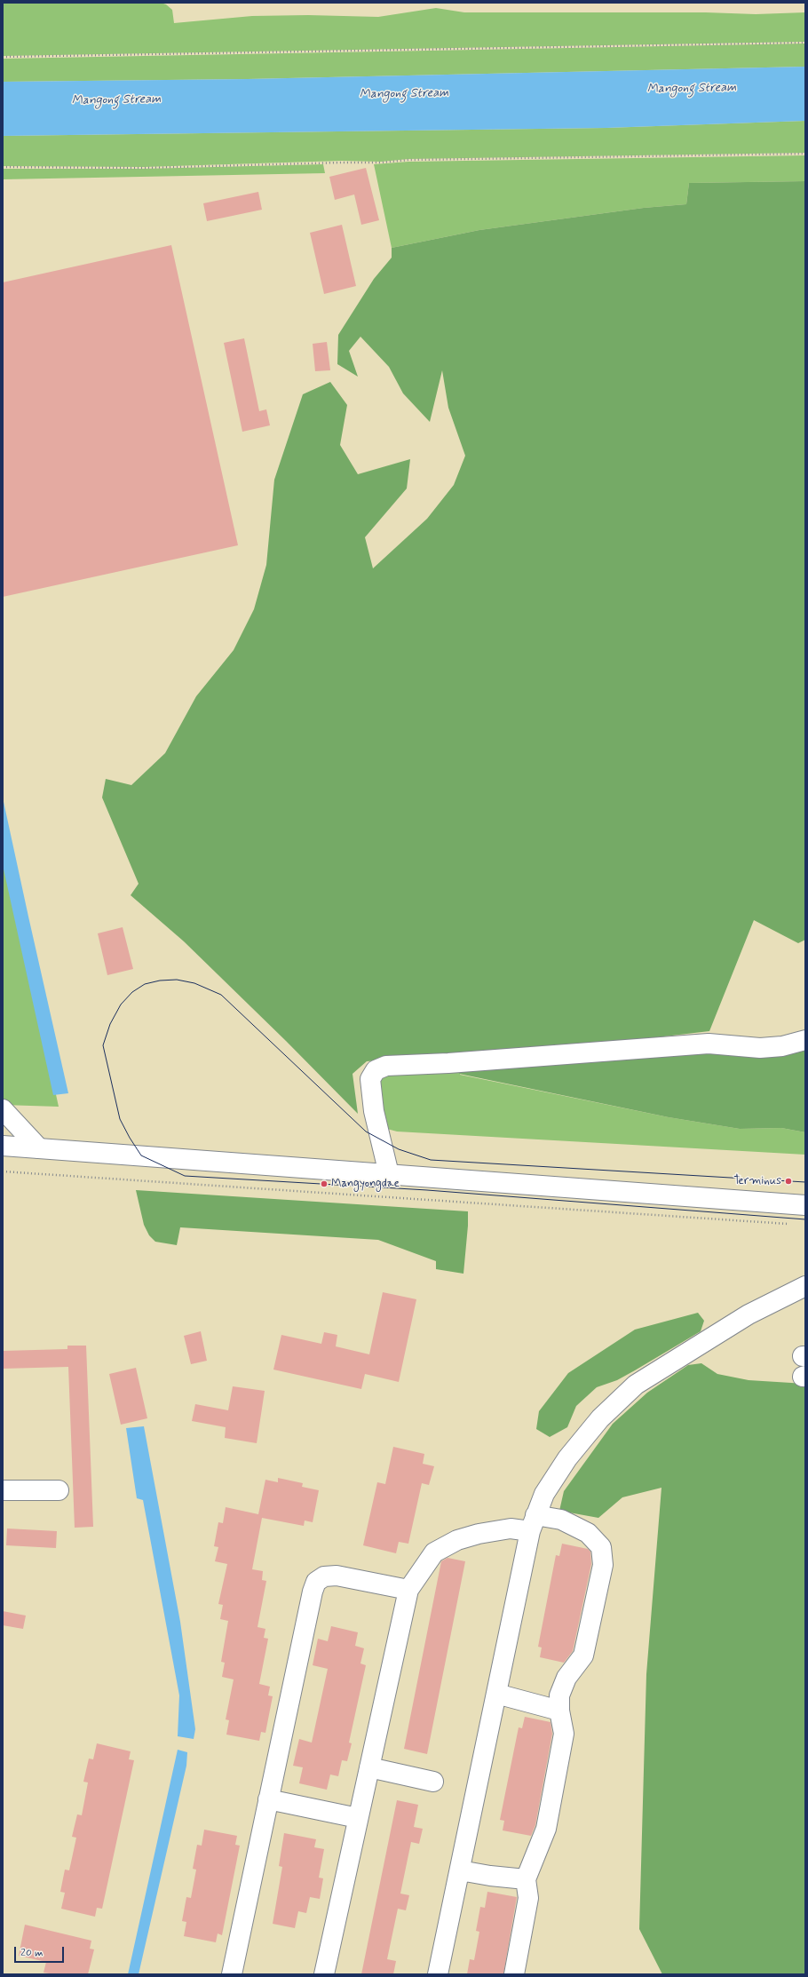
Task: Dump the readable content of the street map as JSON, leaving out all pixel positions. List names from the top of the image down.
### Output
{
  "water": ["Mangong Stream"],
  "places": ["Terminus", "Mangyongdae"],
  "scale_bar": "20 m"
}
